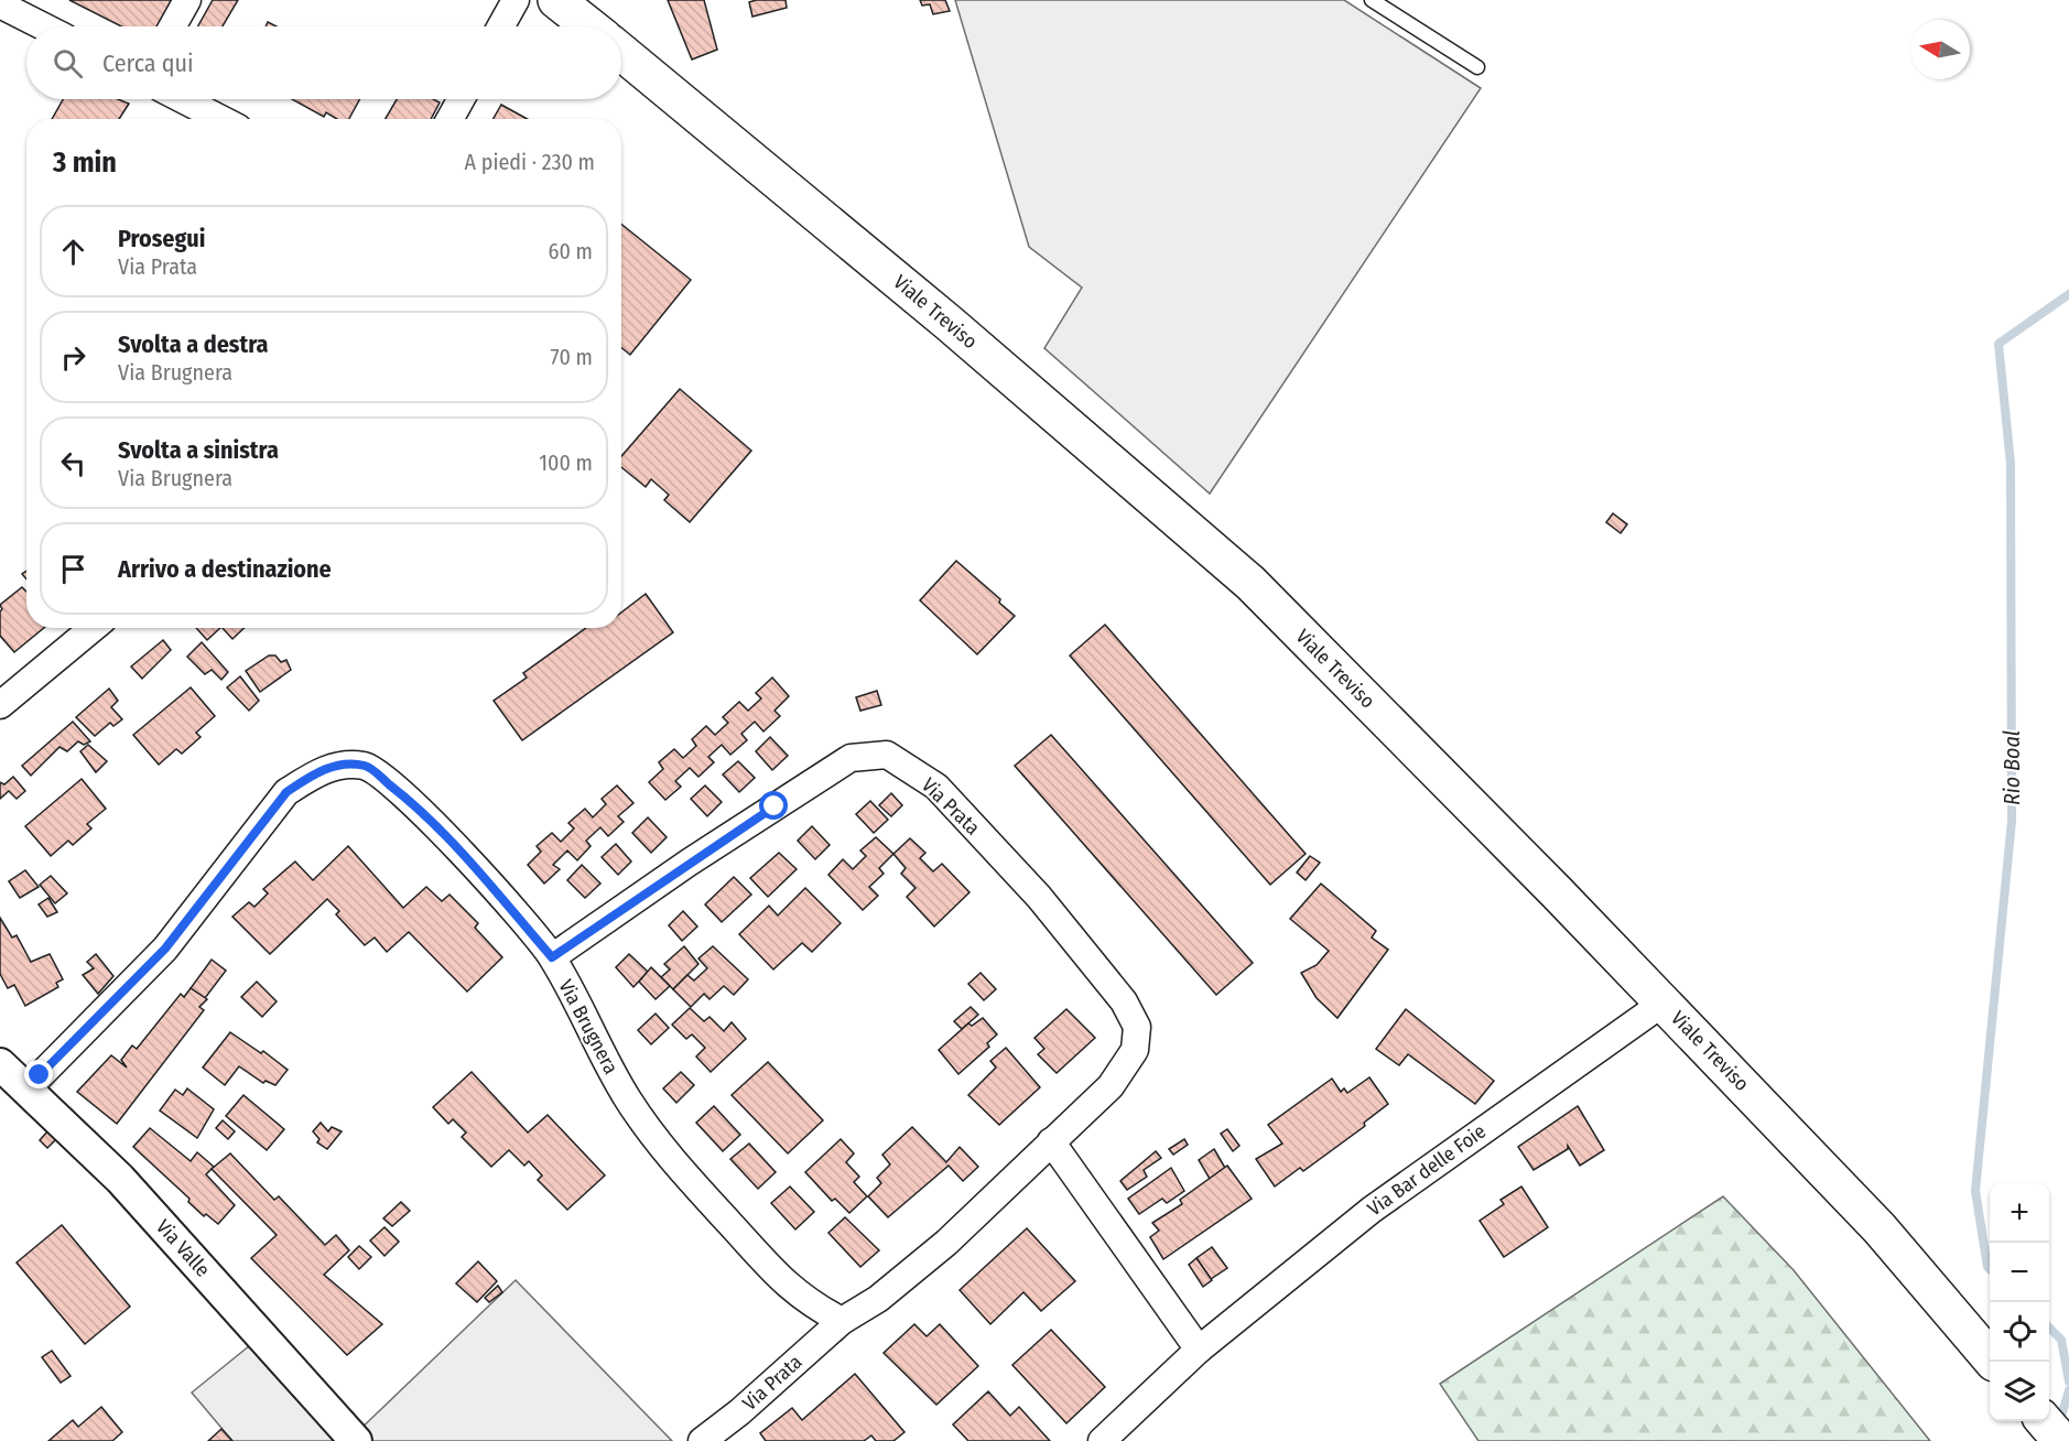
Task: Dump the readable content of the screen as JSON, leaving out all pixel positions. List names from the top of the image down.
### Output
{
  "streets": {
    "main road": ["Viale Treviso"],
    "street": [
      "Via Prata",
      "Via Brugnera",
      "Via Bar delle Foie",
      "Via Valle"
    ]
  },
  "crossings": [
    ["Viale Treviso", "Via Bar delle Foie"],
    ["Via Prata", "Via Brugnera"],
    ["Via Brugnera", "Via Valle"]
  ],
  "water": ["Rio Boal"],
  "north": "left",
  "page": {
    "search": "Cerca qui",
    "heading": ["3 min", "A piedi · 230 m"],
    "list": [
      ["Prosegui", "Via Prata", "60 m"],
      ["Svolta a destra", "Via Brugnera", "70 m"],
      ["Svolta a sinistra", "Via Brugnera", "100 m"],
      "Arrivo a destinazione"
    ],
    "map_buttons": ["+", "−"]
  }
}
